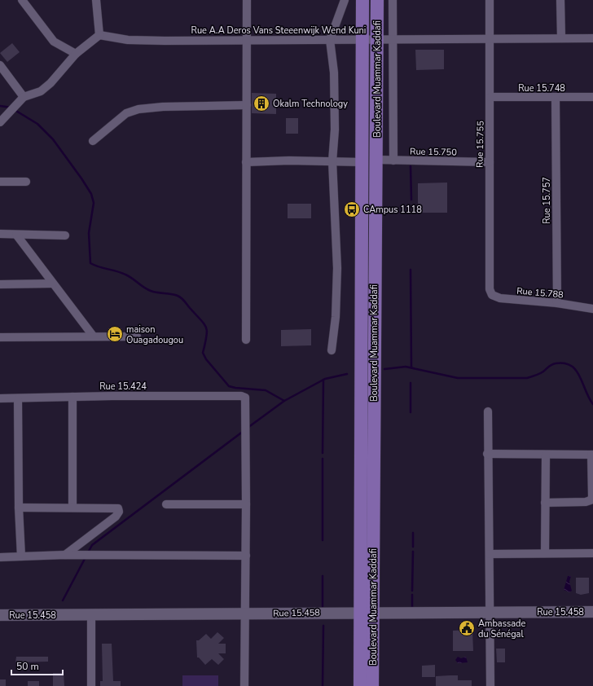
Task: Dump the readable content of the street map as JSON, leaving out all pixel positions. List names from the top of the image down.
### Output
{
  "streets": {
    "main road": ["Boulevard Muammar Kaddafi", "Rue 15.458"],
    "street": [
      "Rue A.A Deros Vans Steeenwijk Wend Kuni",
      "Rue 15.748",
      "Rue 15.755",
      "Rue 15.750",
      "Rue 15.757",
      "Rue 15.788",
      "Rue 15.424"
    ]
  },
  "crossings": [
    ["Rue A.A Deros Vans Steeenwijk Wend Kuni", "Boulevard Muammar Kaddafi"],
    ["Rue A.A Deros Vans Steeenwijk Wend Kuni", "Rue 15.755"],
    ["Boulevard Muammar Kaddafi", "Rue 15.750"],
    ["Boulevard Muammar Kaddafi", "Rue 15.458"],
    ["Rue 15.748", "Rue 15.755"],
    ["Rue 15.748", "Rue 15.757"],
    ["Rue 15.755", "Rue 15.750"],
    ["Rue 15.755", "Rue 15.788"],
    ["Rue 15.757", "Rue 15.788"]
  ],
  "places": {
    "building": ["Okalm Technology"],
    "bus stop": ["CAmpus 1118"],
    "hotel": ["maison Ouagadougou"],
    "public building": ["Ambassade du Sénégal"]
  },
  "scale_bar": "50 m"
}
